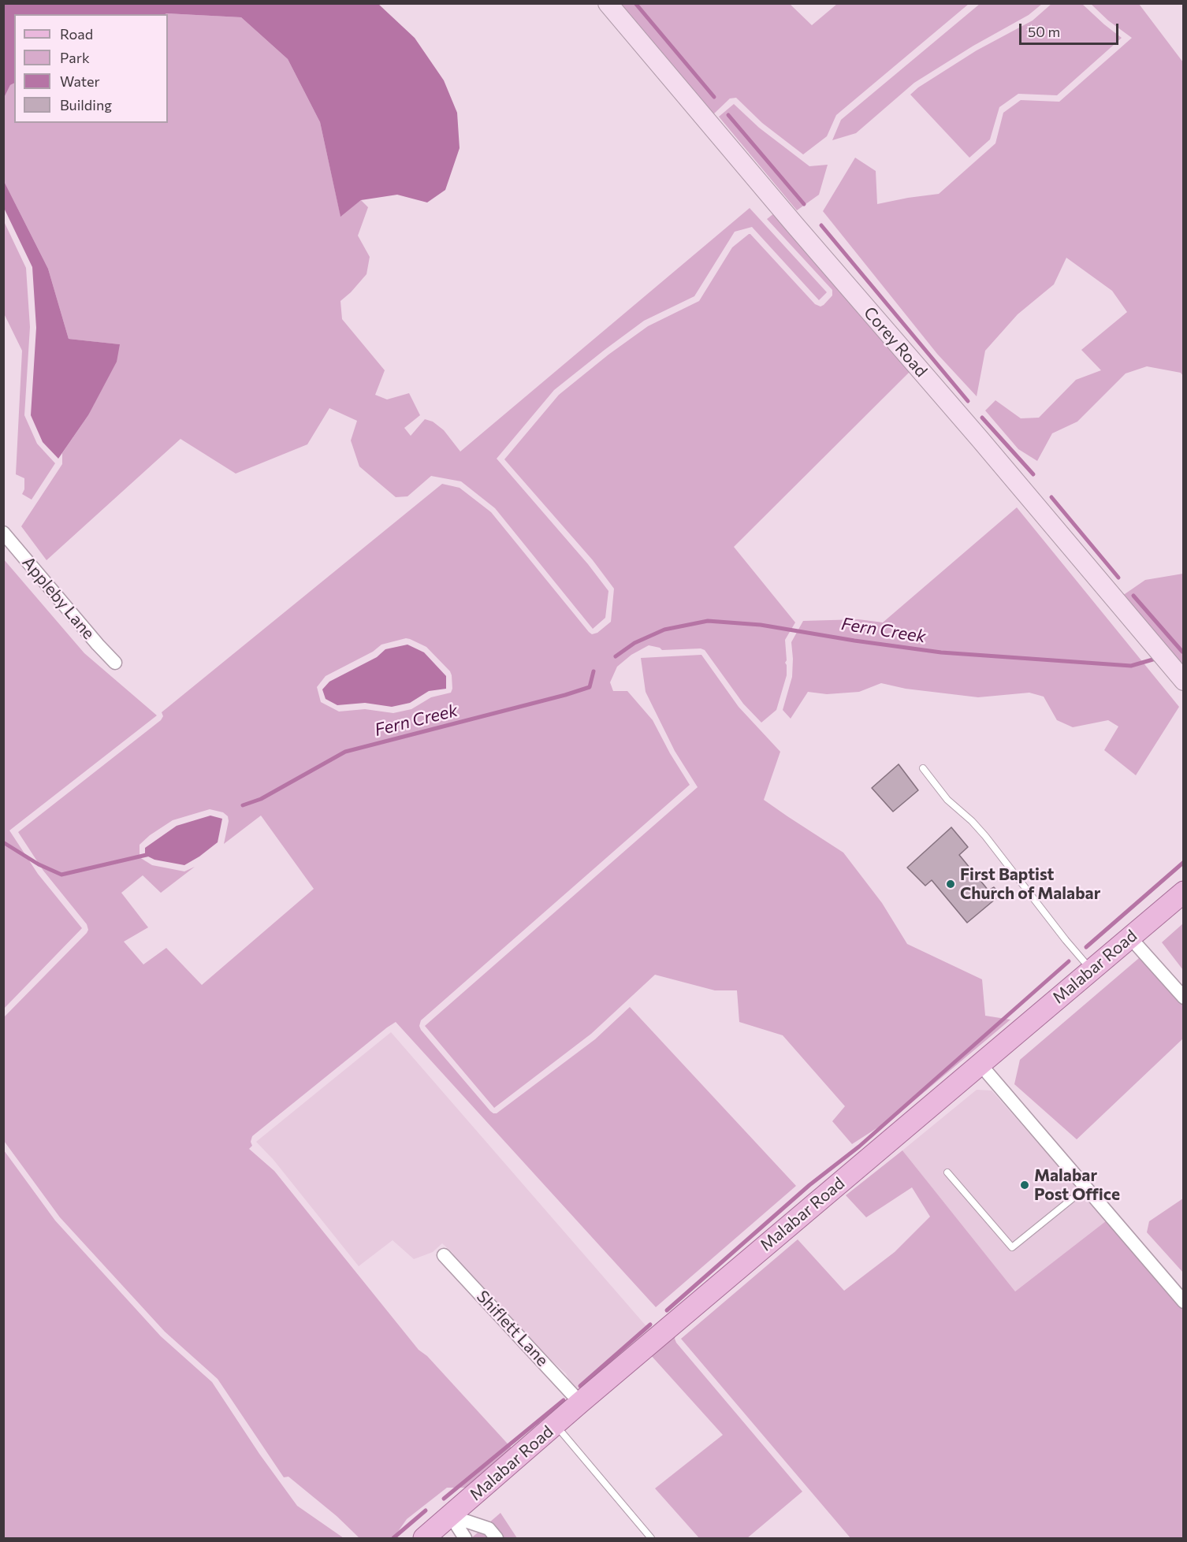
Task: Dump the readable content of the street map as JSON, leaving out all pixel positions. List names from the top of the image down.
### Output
{
  "streets": {
    "main road": ["Malabar Road"],
    "street": ["Corey Road", "Appleby Lane", "Shiflett Lane"]
  },
  "crossings": [
    ["Malabar Road", "Shiflett Lane"]
  ],
  "water": ["Fern Creek"],
  "places": ["First Baptist Church of Malabar", "Malabar Post Office"],
  "legend": [
    "Road",
    "Park",
    "Water",
    "Building"
  ],
  "scale_bar": "50 m"
}
